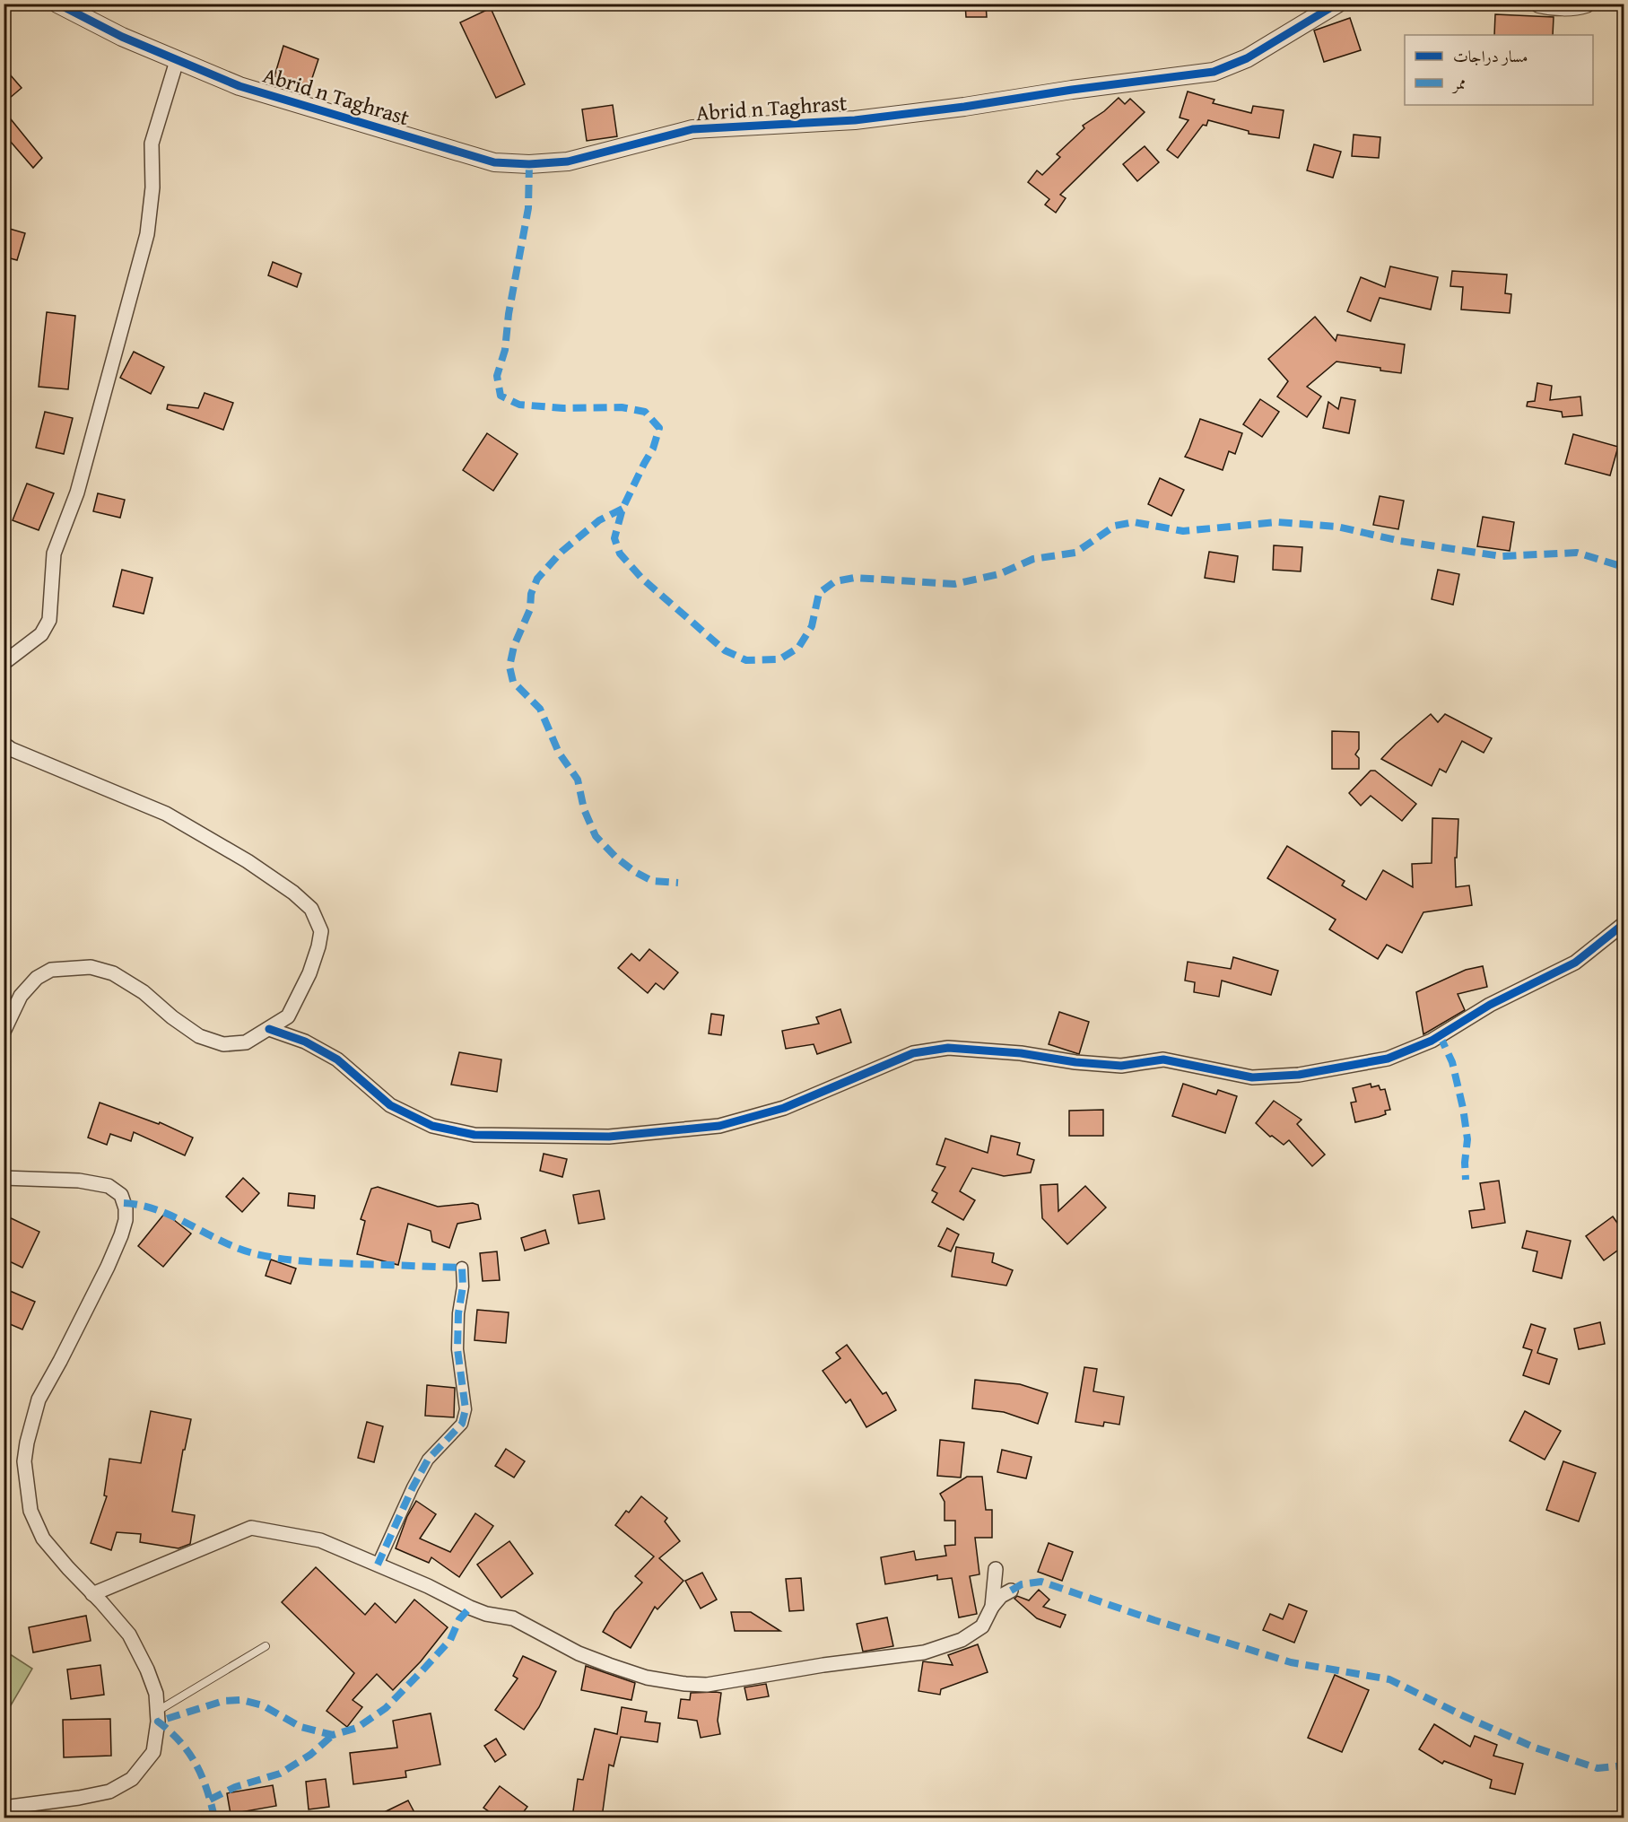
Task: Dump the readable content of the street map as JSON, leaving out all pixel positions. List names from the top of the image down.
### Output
{
  "streets": {
    "street": ["Abrid n Taghrast"]
  },
  "legend": ["مسار دراجات", "ممر"]
}
